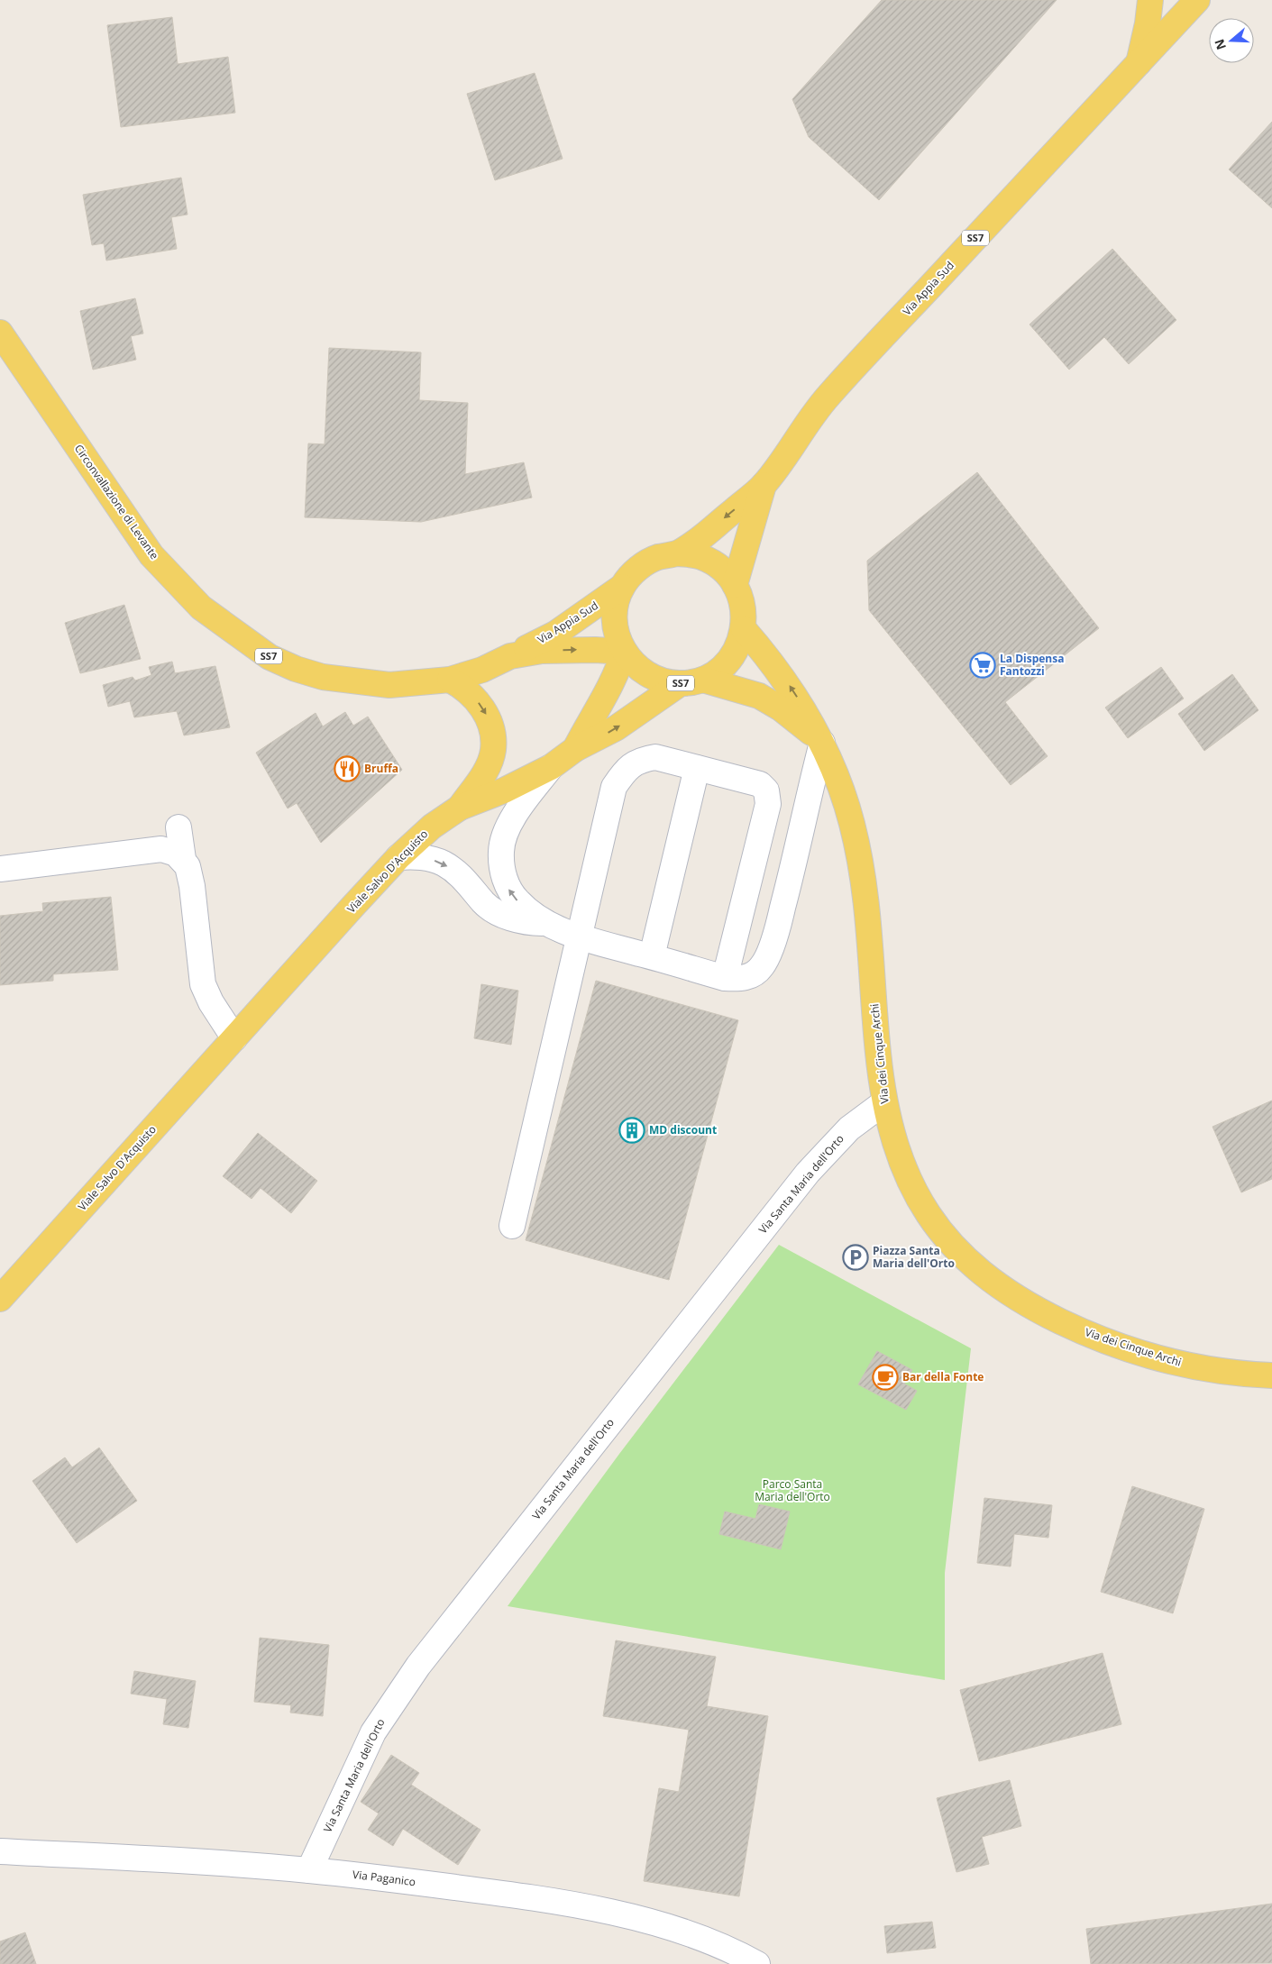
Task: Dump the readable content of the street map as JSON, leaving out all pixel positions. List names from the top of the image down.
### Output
{
  "streets": {
    "main road": [
      "SS7",
      "Via Appia Sud",
      "Circonvallazione di Levante",
      "Viale Salvo D'Acquisto",
      "Via dei Cinque Archi"
    ],
    "street": ["Via Santa Maria dell'Orto", "Via Paganico"]
  },
  "crossings": [
    ["SS7", "Via Appia Sud"],
    ["SS7", "Circonvallazione di Levante"],
    ["SS7", "Viale Salvo D'Acquisto"],
    ["SS7", "Via dei Cinque Archi"],
    ["Via Appia Sud", "Circonvallazione di Levante"],
    ["Via Appia Sud", "Viale Salvo D'Acquisto"],
    ["Via Appia Sud", "Via dei Cinque Archi"],
    ["Circonvallazione di Levante", "Viale Salvo D'Acquisto"],
    ["Circonvallazione di Levante", "Via dei Cinque Archi"],
    ["Viale Salvo D'Acquisto", "Via dei Cinque Archi"],
    ["Via dei Cinque Archi", "Via Santa Maria dell'Orto"],
    ["Via Santa Maria dell'Orto", "Via Paganico"]
  ],
  "parks": ["Parco Santa Maria dell'Orto"],
  "places": {
    "supermarket": ["La Dispensa Fantozzi"],
    "restaurant": ["Bruffa"],
    "building": ["MD discount"],
    "parking": ["Piazza Santa Maria dell'Orto"],
    "cafe": ["Bar della Fonte"]
  },
  "north": "left"
}
